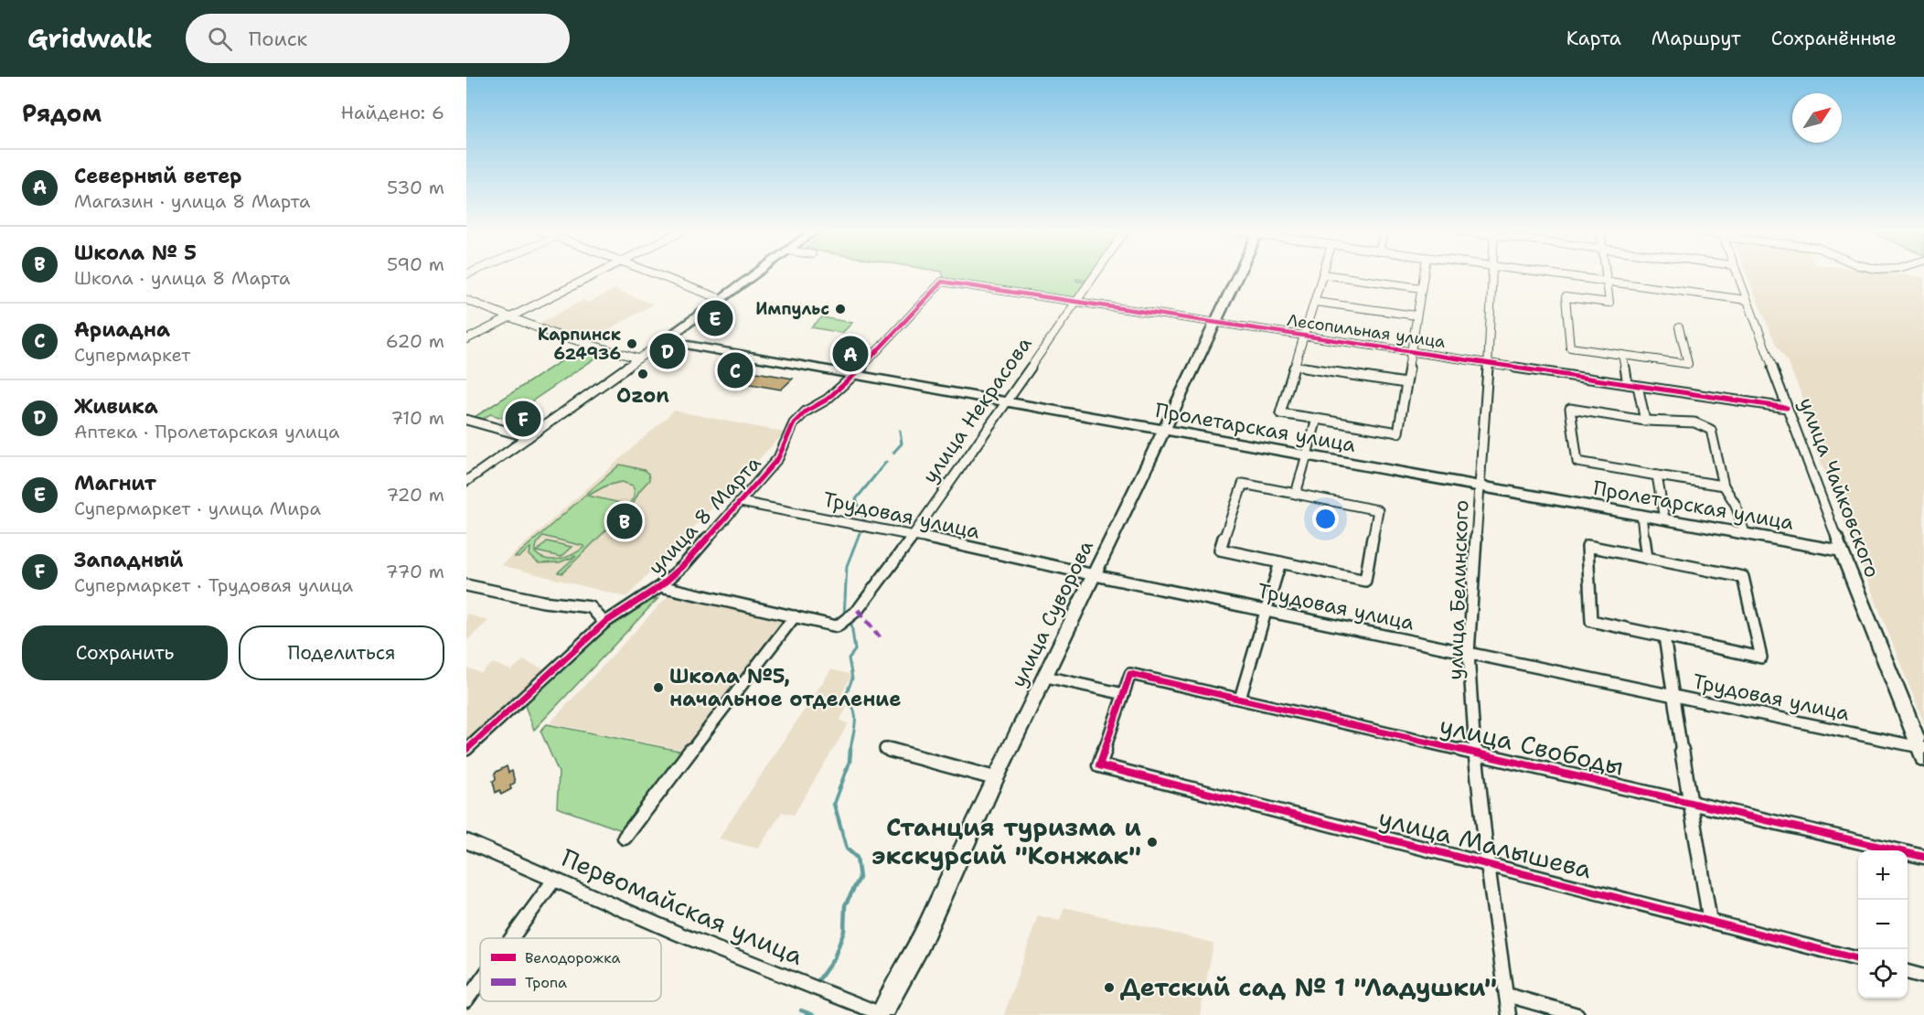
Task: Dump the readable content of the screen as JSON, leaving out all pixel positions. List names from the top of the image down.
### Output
{
  "streets": {
    "main road": ["Пролетарская улица", "улица Чайковского", "улица Суворова"],
    "street": [
      "Лесопильная улица",
      "улица Некрасова",
      "улица 8 Марта",
      "Трудовая улица",
      "улица Белинского",
      "улица Свободы",
      "улица Малышева",
      "Первомайская улица"
    ]
  },
  "crossings": [
    ["Лесопильная улица", "улица Некрасова"],
    ["Лесопильная улица", "улица Чайковского"],
    ["Лесопильная улица", "улица 8 Марта"],
    ["Лесопильная улица", "улица Белинского"],
    ["Лесопильная улица", "улица Суворова"],
    ["улица Некрасова", "Пролетарская улица"],
    ["улица Некрасова", "Трудовая улица"],
    ["Пролетарская улица", "улица Чайковского"],
    ["Пролетарская улица", "улица 8 Марта"],
    ["Пролетарская улица", "улица Белинского"],
    ["Пролетарская улица", "улица Суворова"],
    ["улица Чайковского", "Трудовая улица"],
    ["улица 8 Марта", "Трудовая улица"],
    ["Трудовая улица", "улица Белинского"],
    ["Трудовая улица", "улица Суворова"],
    ["улица Белинского", "улица Свободы"],
    ["улица Белинского", "улица Малышева"],
    ["улица Суворова", "Первомайская улица"],
    ["улица Свободы", "улица Малышева"]
  ],
  "places": [
    "Импульс",
    "Карпинск 624936",
    "Ozon",
    "Школа №5, начальное отделение",
    "Станция туризма и экскурсий \"Конжак\"",
    "Детский сад № 1 \"Ладушки\""
  ],
  "legend": ["Велодорожка", "Тропа"],
  "north": "top right",
  "page": {
    "header": "Gridwalk",
    "search": "Поиск",
    "nav": ["Карта", "Маршрут", "Сохранённые"],
    "heading": ["Рядом", "Найдено: 6"],
    "list": [
      {
        "mark": "A",
        "name": "Северный ветер",
        "note": "Магазин · улица 8 Марта",
        "value": "530 m"
      },
      {
        "mark": "B",
        "name": "Школа № 5",
        "note": "Школа · улица 8 Марта",
        "value": "590 m"
      },
      {
        "mark": "C",
        "name": "Ариадна",
        "note": "Супермаркет",
        "value": "620 m"
      },
      {
        "mark": "D",
        "name": "Живика",
        "note": "Аптека · Пролетарская улица",
        "value": "710 m"
      },
      {
        "mark": "E",
        "name": "Магнит",
        "note": "Супермаркет · улица Мира",
        "value": "720 m"
      },
      {
        "mark": "F",
        "name": "Западный",
        "note": "Супермаркет · Трудовая улица",
        "value": "770 m"
      }
    ],
    "pins": [
      "E",
      "D",
      "A",
      "C",
      "F",
      "B"
    ],
    "buttons": ["Сохранить", "Поделиться"],
    "map_buttons": ["+", "−"]
  }
}
